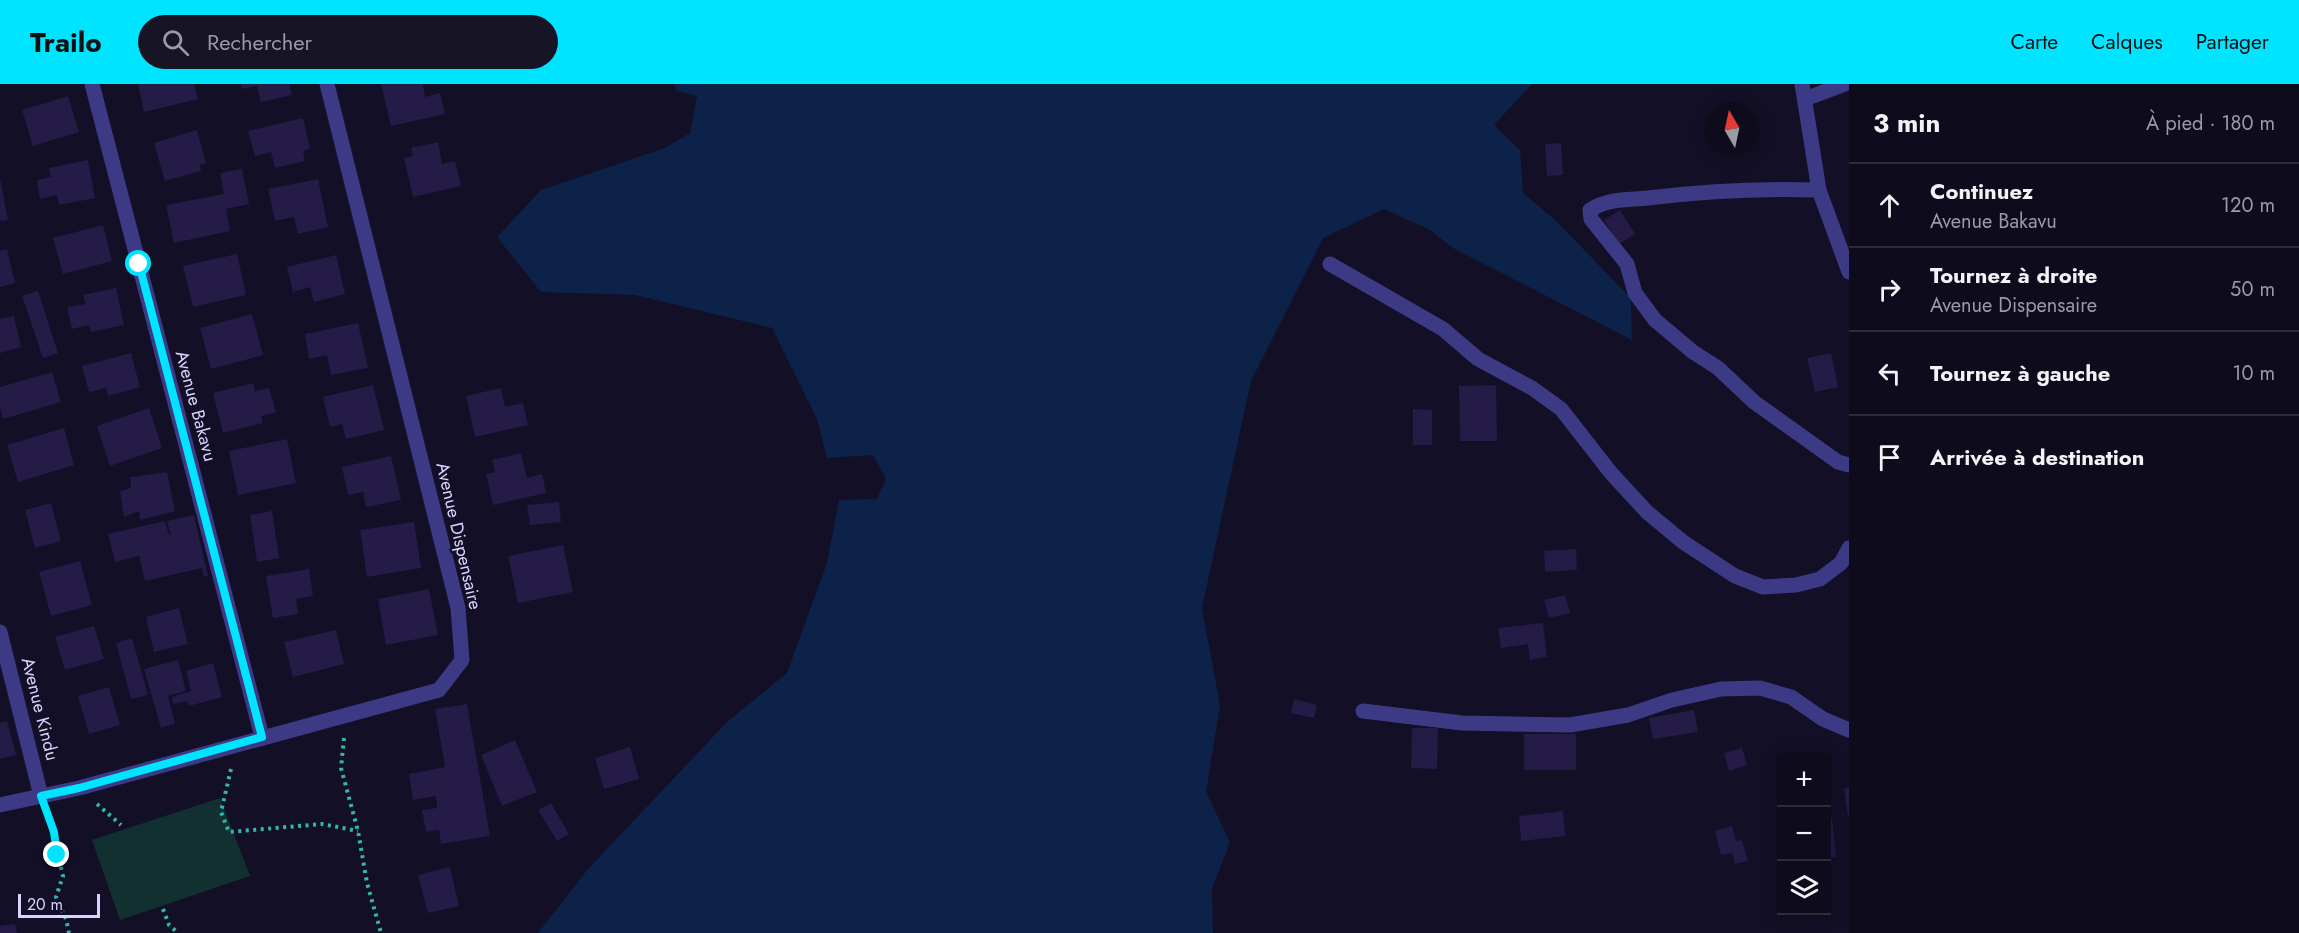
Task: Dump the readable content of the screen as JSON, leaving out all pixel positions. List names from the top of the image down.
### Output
{
  "streets": {
    "street": ["Avenue Bakavu", "Avenue Dispensaire", "Avenue Kindu"]
  },
  "crossings": [
    ["Avenue Bakavu", "Avenue Dispensaire"],
    ["Avenue Dispensaire", "Avenue Kindu"]
  ],
  "scale_bar": "20 m",
  "north": "top",
  "page": {
    "header": "Trailo",
    "search": "Rechercher",
    "nav": ["Carte", "Calques", "Partager"],
    "heading": ["3 min", "À pied · 180 m"],
    "list": [
      ["Continuez", "Avenue Bakavu", "120 m"],
      ["Tournez à droite", "Avenue Dispensaire", "50 m"],
      ["Tournez à gauche", "10 m"],
      "Arrivée à destination"
    ],
    "map_buttons": ["+", "−"],
    "scale": "20 m"
  }
}
